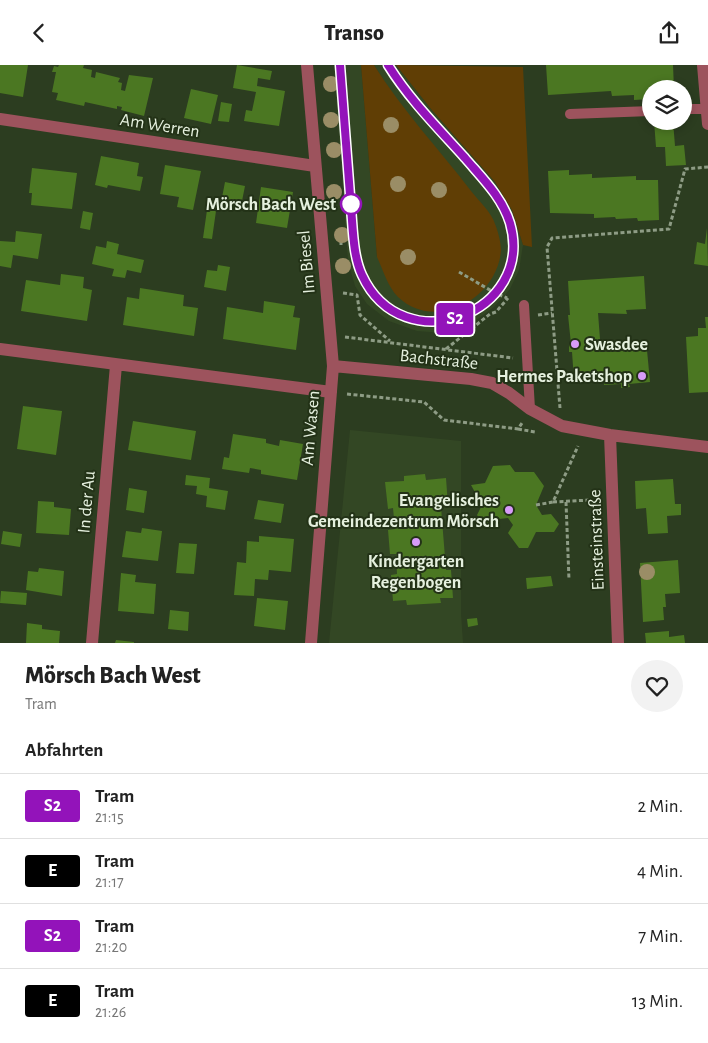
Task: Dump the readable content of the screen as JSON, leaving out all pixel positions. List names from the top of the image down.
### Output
{
  "streets": {
    "street": [
      "Am Werren",
      "Im Biesel",
      "Bachstraße",
      "Am Wasen",
      "In der Au",
      "Einsteinstraße"
    ]
  },
  "crossings": [
    ["Am Werren", "Im Biesel"],
    ["Im Biesel", "Bachstraße"],
    ["Im Biesel", "Am Wasen"],
    ["Bachstraße", "Am Wasen"],
    ["Bachstraße", "Einsteinstraße"]
  ],
  "places": [
    "Mörsch Bach West",
    "Swasdee",
    "Hermes Paketshop",
    "Evangelisches Gemeindezentrum Mörsch",
    "Kindergarten Regenbogen"
  ],
  "lines": ["tram line S2"],
  "page": {
    "header": "Transo",
    "on_map": "S2",
    "heading": [
      ["Mörsch Bach West", "Tram"],
      "Abfahrten"
    ],
    "list": [
      {
        "mark": "S2",
        "name": "Tram",
        "note": "21:15",
        "value": "2 Min."
      },
      {
        "mark": "E",
        "name": "Tram",
        "note": "21:17",
        "value": "4 Min."
      },
      {
        "mark": "S2",
        "name": "Tram",
        "note": "21:20",
        "value": "7 Min."
      },
      {
        "mark": "E",
        "name": "Tram",
        "note": "21:26",
        "value": "13 Min."
      }
    ]
  }
}
